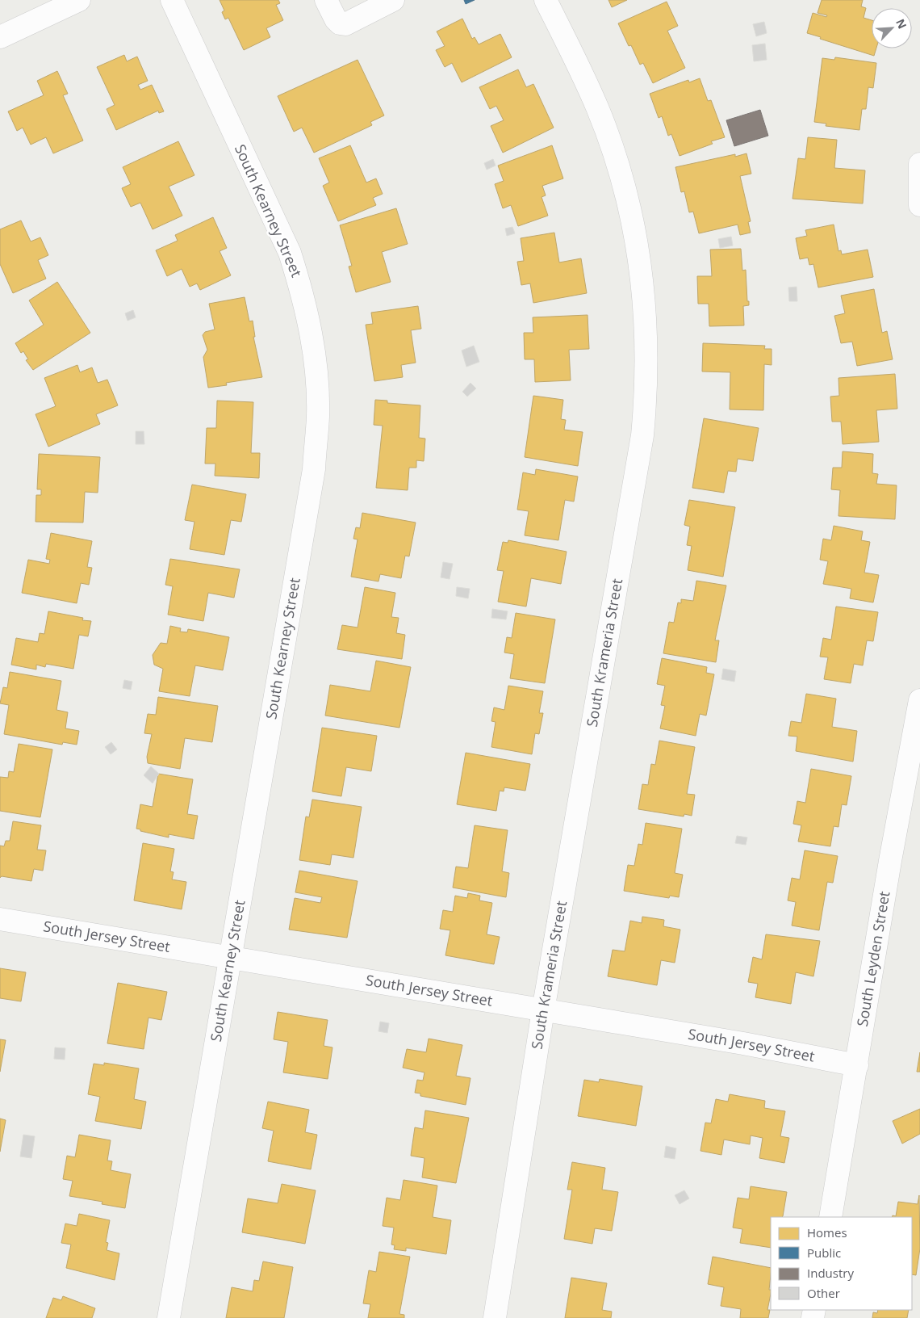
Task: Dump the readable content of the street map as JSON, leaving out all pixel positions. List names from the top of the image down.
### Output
{
  "streets": {
    "street": [
      "South Kearney Street",
      "South Krameria Street",
      "South Jersey Street",
      "South Leyden Street"
    ]
  },
  "crossings": [
    ["South Kearney Street", "South Jersey Street"],
    ["South Krameria Street", "South Jersey Street"],
    ["South Jersey Street", "South Leyden Street"]
  ],
  "legend": [
    "Homes",
    "Public",
    "Industry",
    "Other"
  ],
  "north": "top right"
}
